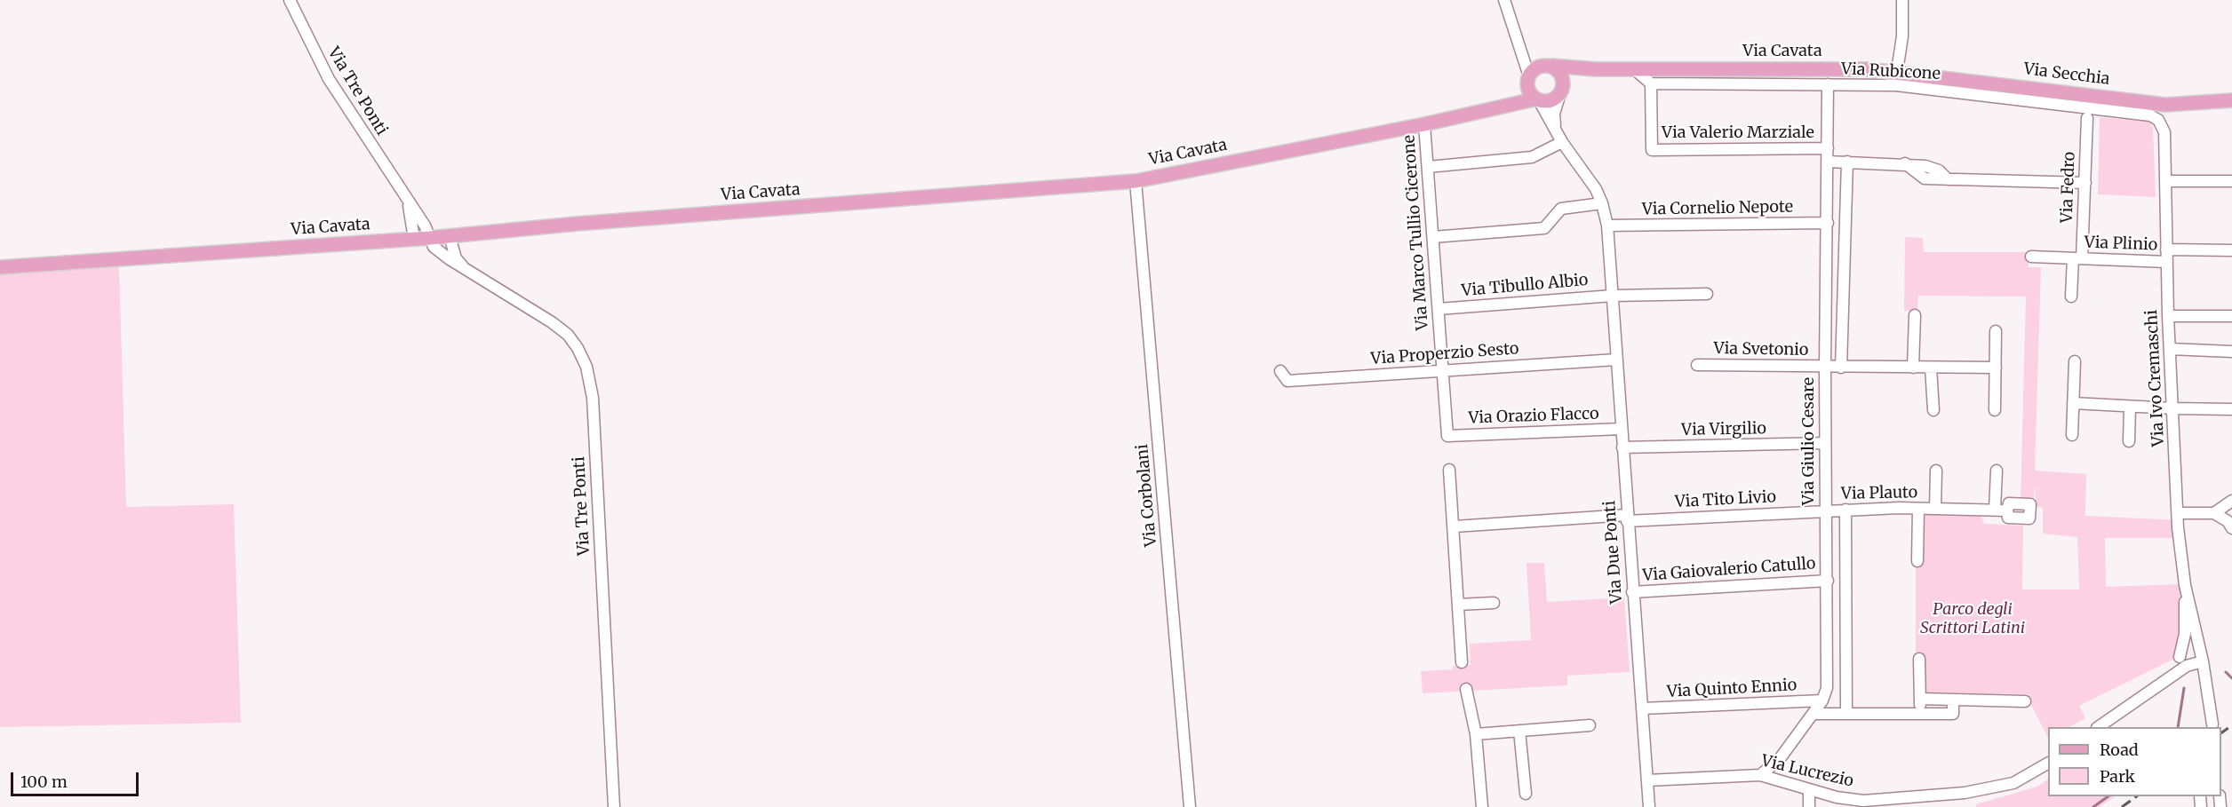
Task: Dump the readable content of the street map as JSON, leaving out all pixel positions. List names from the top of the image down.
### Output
{
  "streets": {
    "main road": ["Via Cavata", "Via Secchia"],
    "street": [
      "Via Rubicone",
      "Via Tre Ponti",
      "Via Valerio Marziale",
      "Via Fedro",
      "Via Cornelio Nepote",
      "Via Marco Tullio Cicerone",
      "Via Plinio",
      "Via Tibullo Albio",
      "Via Svetonio",
      "Via Properzio Sesto",
      "Via Ivo Cremaschi",
      "Via Orazio Flacco",
      "Via Virgilio",
      "Via Giulio Cesare",
      "Via Plauto",
      "Via Corbolani",
      "Via Tito Livio",
      "Via Due Ponti",
      "Via Gaiovalerio Catullo",
      "Via Quinto Ennio",
      "Via Lucrezio"
    ]
  },
  "crossings": [
    ["Via Cavata", "Via Secchia"],
    ["Via Cavata", "Via Tre Ponti"],
    ["Via Cavata", "Via Marco Tullio Cicerone"],
    ["Via Cavata", "Via Corbolani"],
    ["Via Cavata", "Via Due Ponti"],
    ["Via Rubicone", "Via Valerio Marziale"],
    ["Via Rubicone", "Via Ivo Cremaschi"],
    ["Via Rubicone", "Via Giulio Cesare"],
    ["Via Valerio Marziale", "Via Giulio Cesare"],
    ["Via Fedro", "Via Plinio"],
    ["Via Cornelio Nepote", "Via Giulio Cesare"],
    ["Via Cornelio Nepote", "Via Due Ponti"],
    ["Via Marco Tullio Cicerone", "Via Tibullo Albio"],
    ["Via Marco Tullio Cicerone", "Via Properzio Sesto"],
    ["Via Marco Tullio Cicerone", "Via Orazio Flacco"],
    ["Via Plinio", "Via Ivo Cremaschi"],
    ["Via Tibullo Albio", "Via Due Ponti"],
    ["Via Svetonio", "Via Giulio Cesare"],
    ["Via Properzio Sesto", "Via Due Ponti"],
    ["Via Orazio Flacco", "Via Due Ponti"],
    ["Via Virgilio", "Via Giulio Cesare"],
    ["Via Virgilio", "Via Due Ponti"],
    ["Via Giulio Cesare", "Via Plauto"],
    ["Via Giulio Cesare", "Via Tito Livio"],
    ["Via Giulio Cesare", "Via Gaiovalerio Catullo"],
    ["Via Giulio Cesare", "Via Quinto Ennio"],
    ["Via Giulio Cesare", "Via Lucrezio"],
    ["Via Plauto", "Via Tito Livio"],
    ["Via Tito Livio", "Via Due Ponti"],
    ["Via Due Ponti", "Via Gaiovalerio Catullo"],
    ["Via Due Ponti", "Via Quinto Ennio"],
    ["Via Due Ponti", "Via Lucrezio"]
  ],
  "parks": ["Parco degli Scrittori Latini"],
  "legend": ["Road", "Park"],
  "scale_bar": "100 m"
}
